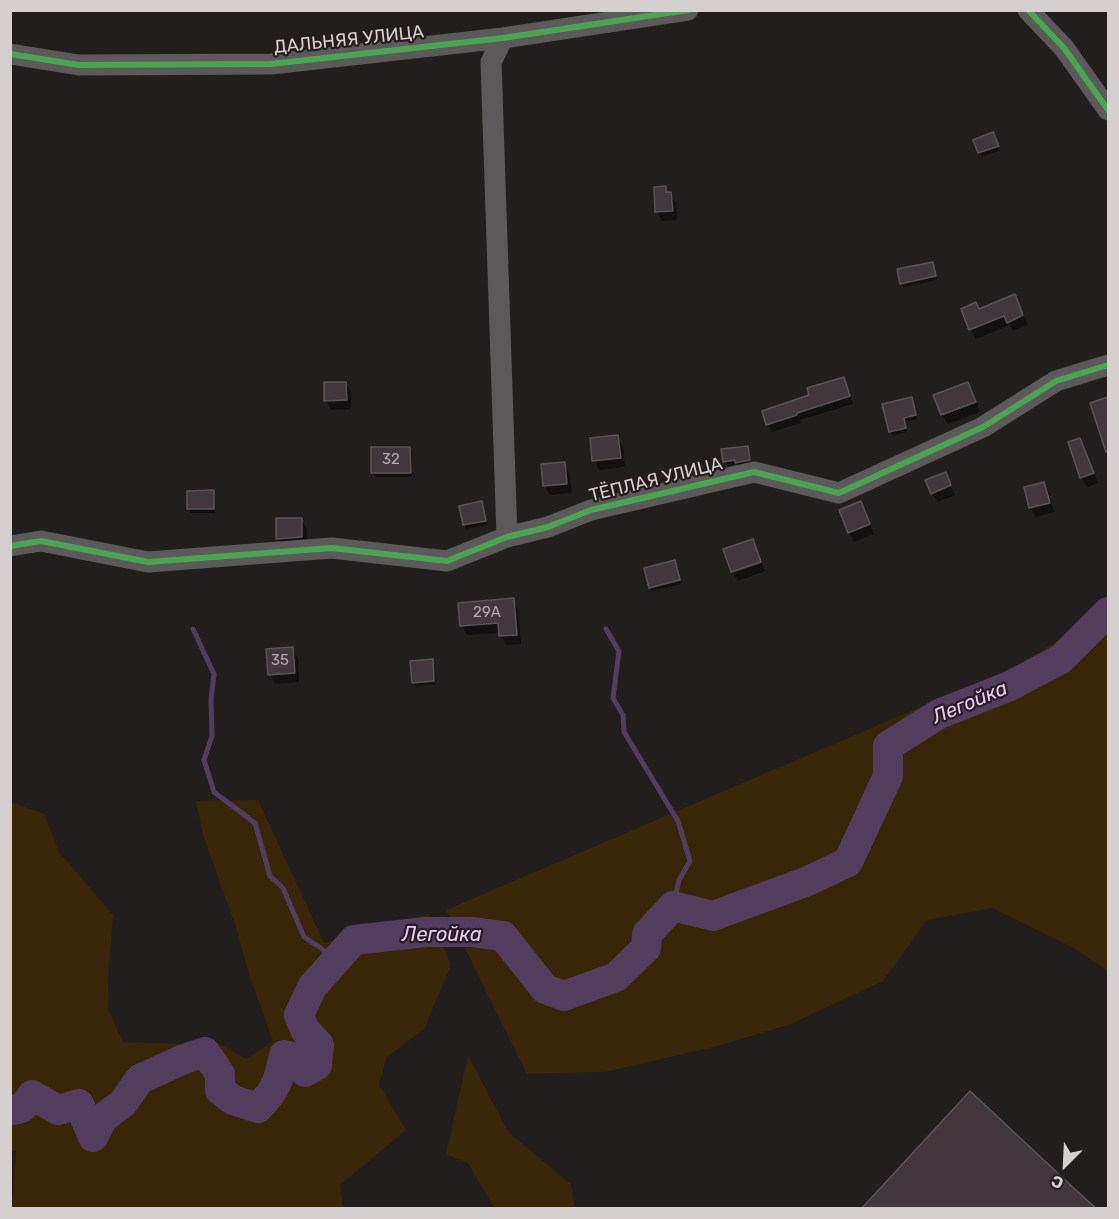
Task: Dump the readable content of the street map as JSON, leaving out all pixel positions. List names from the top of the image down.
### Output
{
  "streets": {
    "street": ["ДАЛЬНЯЯ УЛИЦА", "ТЁПЛАЯ УЛИЦА"]
  },
  "water": ["Легойка"],
  "house_numbers": ["32", "29А", "35"],
  "north": "bottom left"
}
